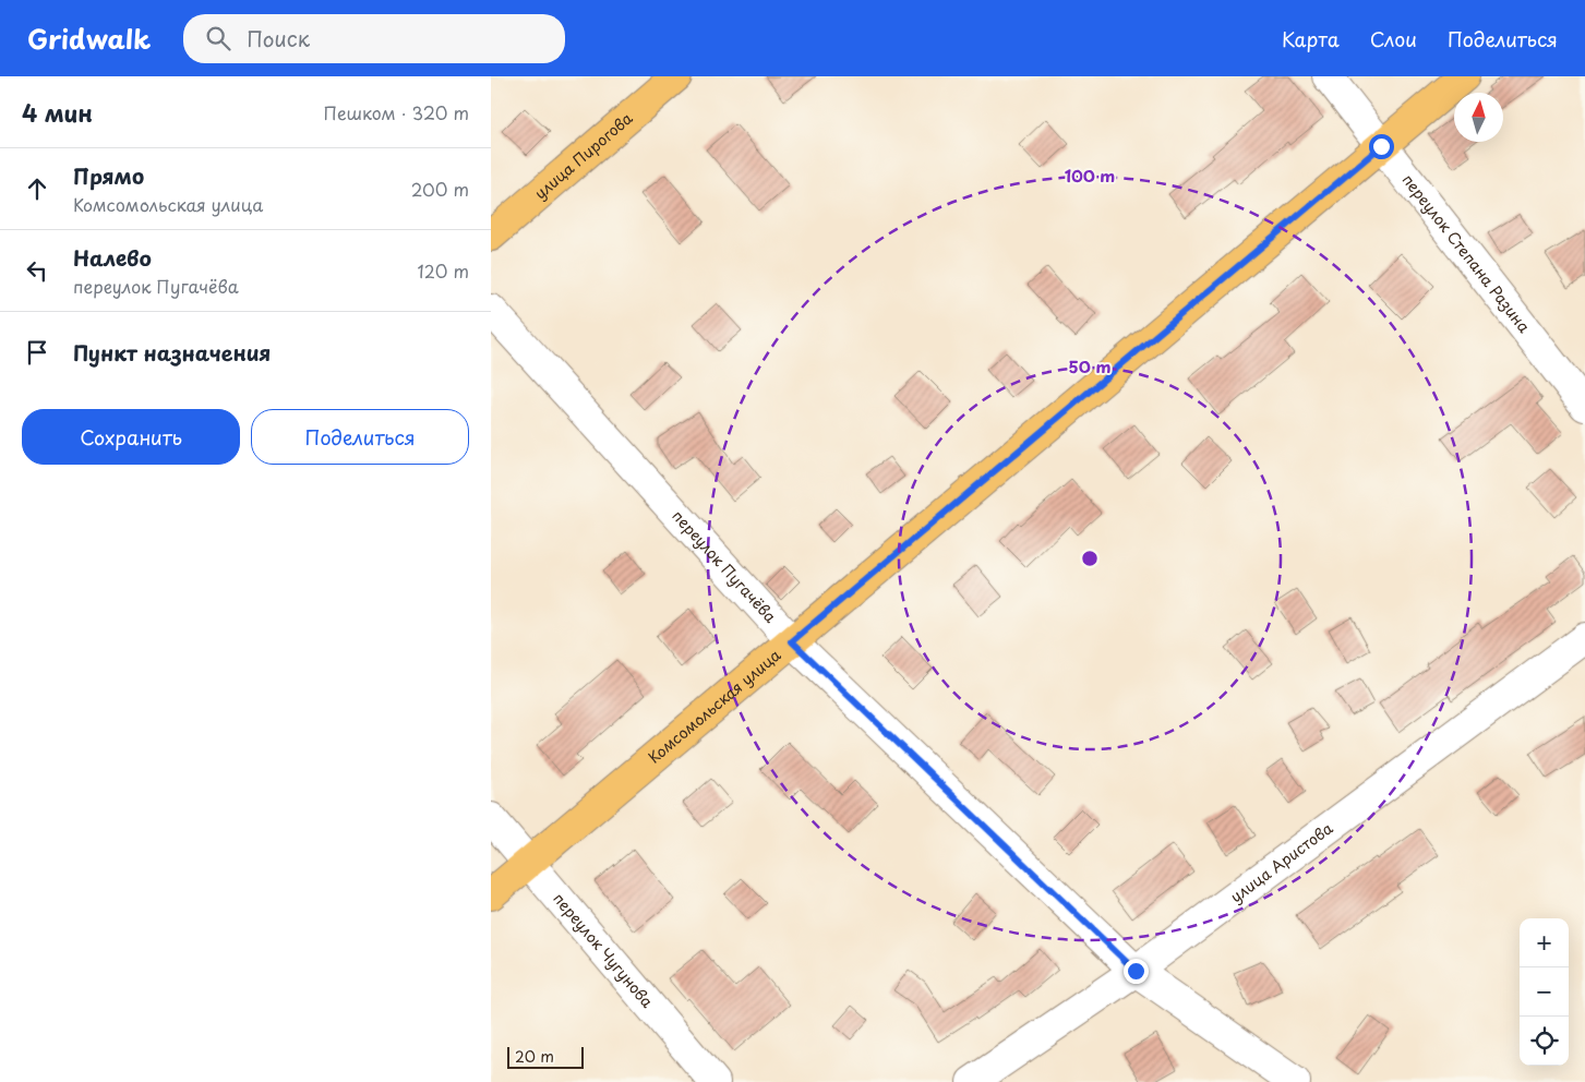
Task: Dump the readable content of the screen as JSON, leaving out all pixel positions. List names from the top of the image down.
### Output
{
  "streets": {
    "main road": ["улица Пирогова", "Комсомольская улица"],
    "street": [
      "переулок Степана Разина",
      "переулок Пугачёва",
      "улица Аристова",
      "переулок Чугунова"
    ]
  },
  "crossings": [
    ["переулок Степана Разина", "Комсомольская улица"],
    ["переулок Пугачёва", "Комсомольская улица"],
    ["переулок Пугачёва", "улица Аристова"],
    ["Комсомольская улица", "переулок Чугунова"]
  ],
  "scale_bar": "20 m",
  "north": "top",
  "page": {
    "header": "Gridwalk",
    "search": "Поиск",
    "nav": ["Карта", "Слои", "Поделиться"],
    "heading": ["4 мин", "Пешком · 320 m"],
    "list": [
      ["Прямо", "Комсомольская улица", "200 m"],
      ["Налево", "переулок Пугачёва", "120 m"],
      "Пункт назначения"
    ],
    "buttons": ["Сохранить", "Поделиться"],
    "map_buttons": ["+", "−"],
    "scale": "20 m"
  },
  "rings": ["100 m", "50 m"]
}
